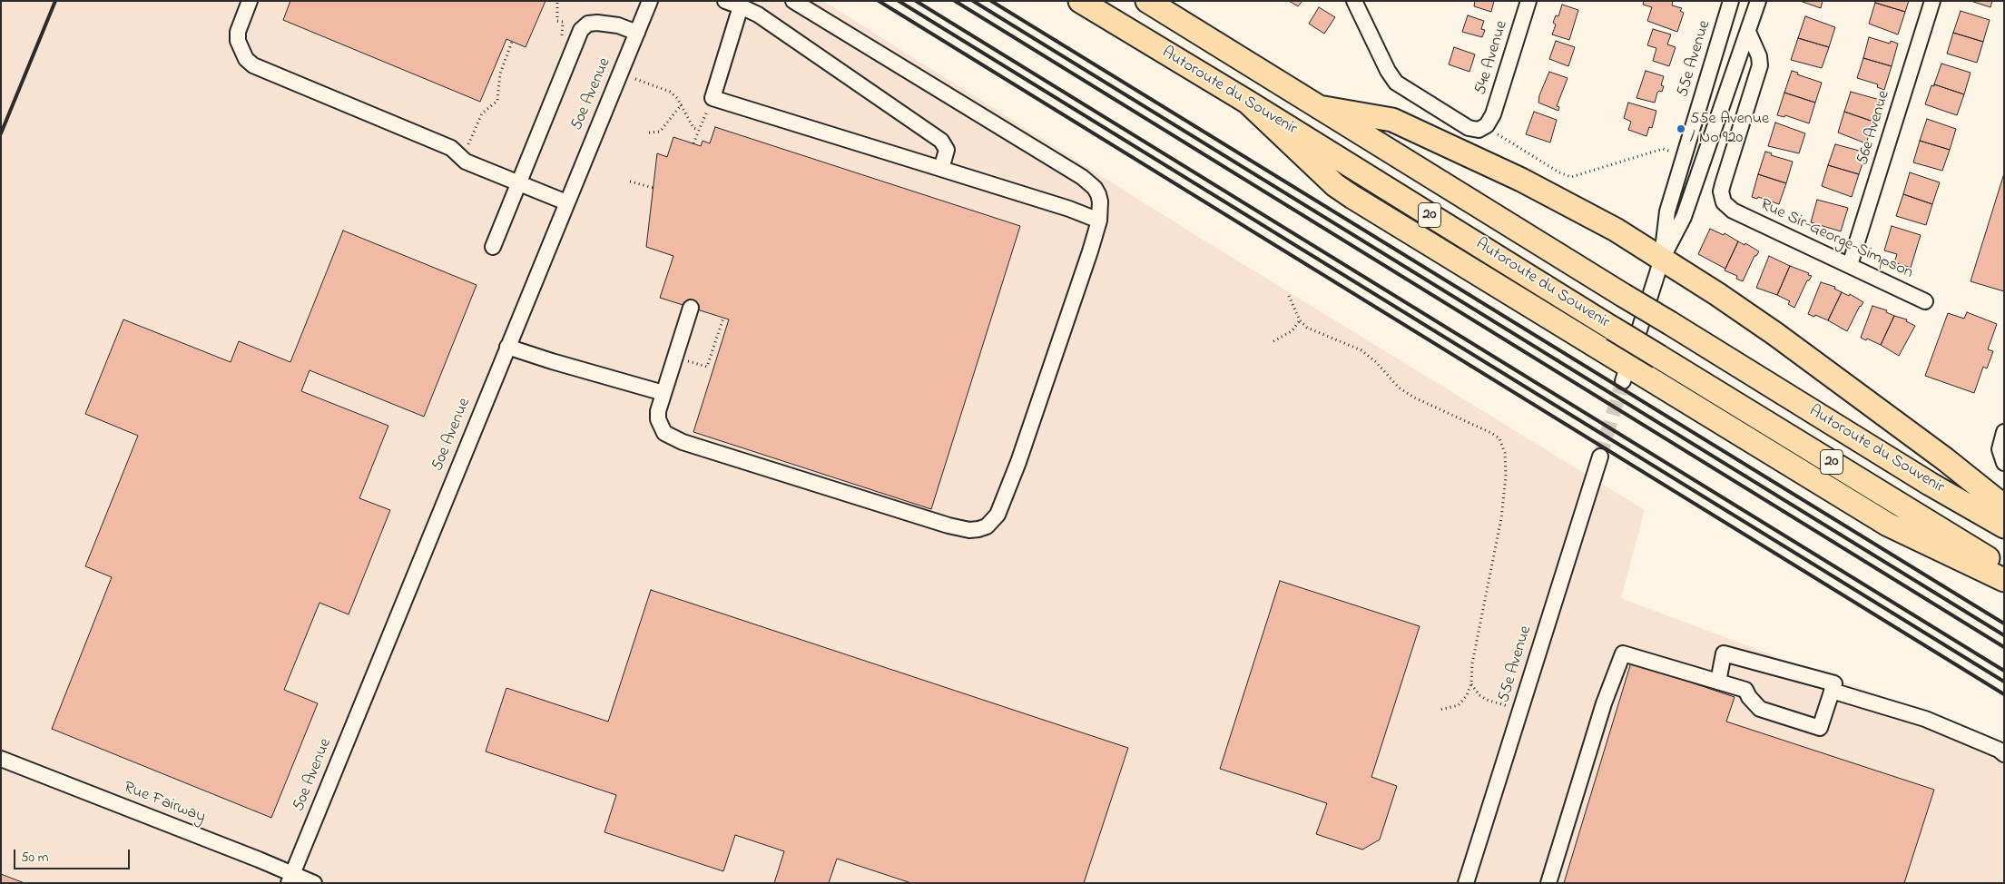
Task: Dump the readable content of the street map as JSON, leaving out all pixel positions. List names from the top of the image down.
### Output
{
  "streets": {
    "highway": ["Autoroute du Souvenir", "20"],
    "street": [
      "54e Avenue",
      "55e Avenue",
      "50e Avenue",
      "56e Avenue",
      "Rue Sir-George-Simpson",
      "Rue Fairway"
    ]
  },
  "crossings": [
    ["55e Avenue", "Rue Sir-George-Simpson"],
    ["50e Avenue", "Rue Fairway"],
    ["56e Avenue", "Rue Sir-George-Simpson"]
  ],
  "places": ["55e Avenue / No 920"],
  "scale_bar": "50 m"
}
